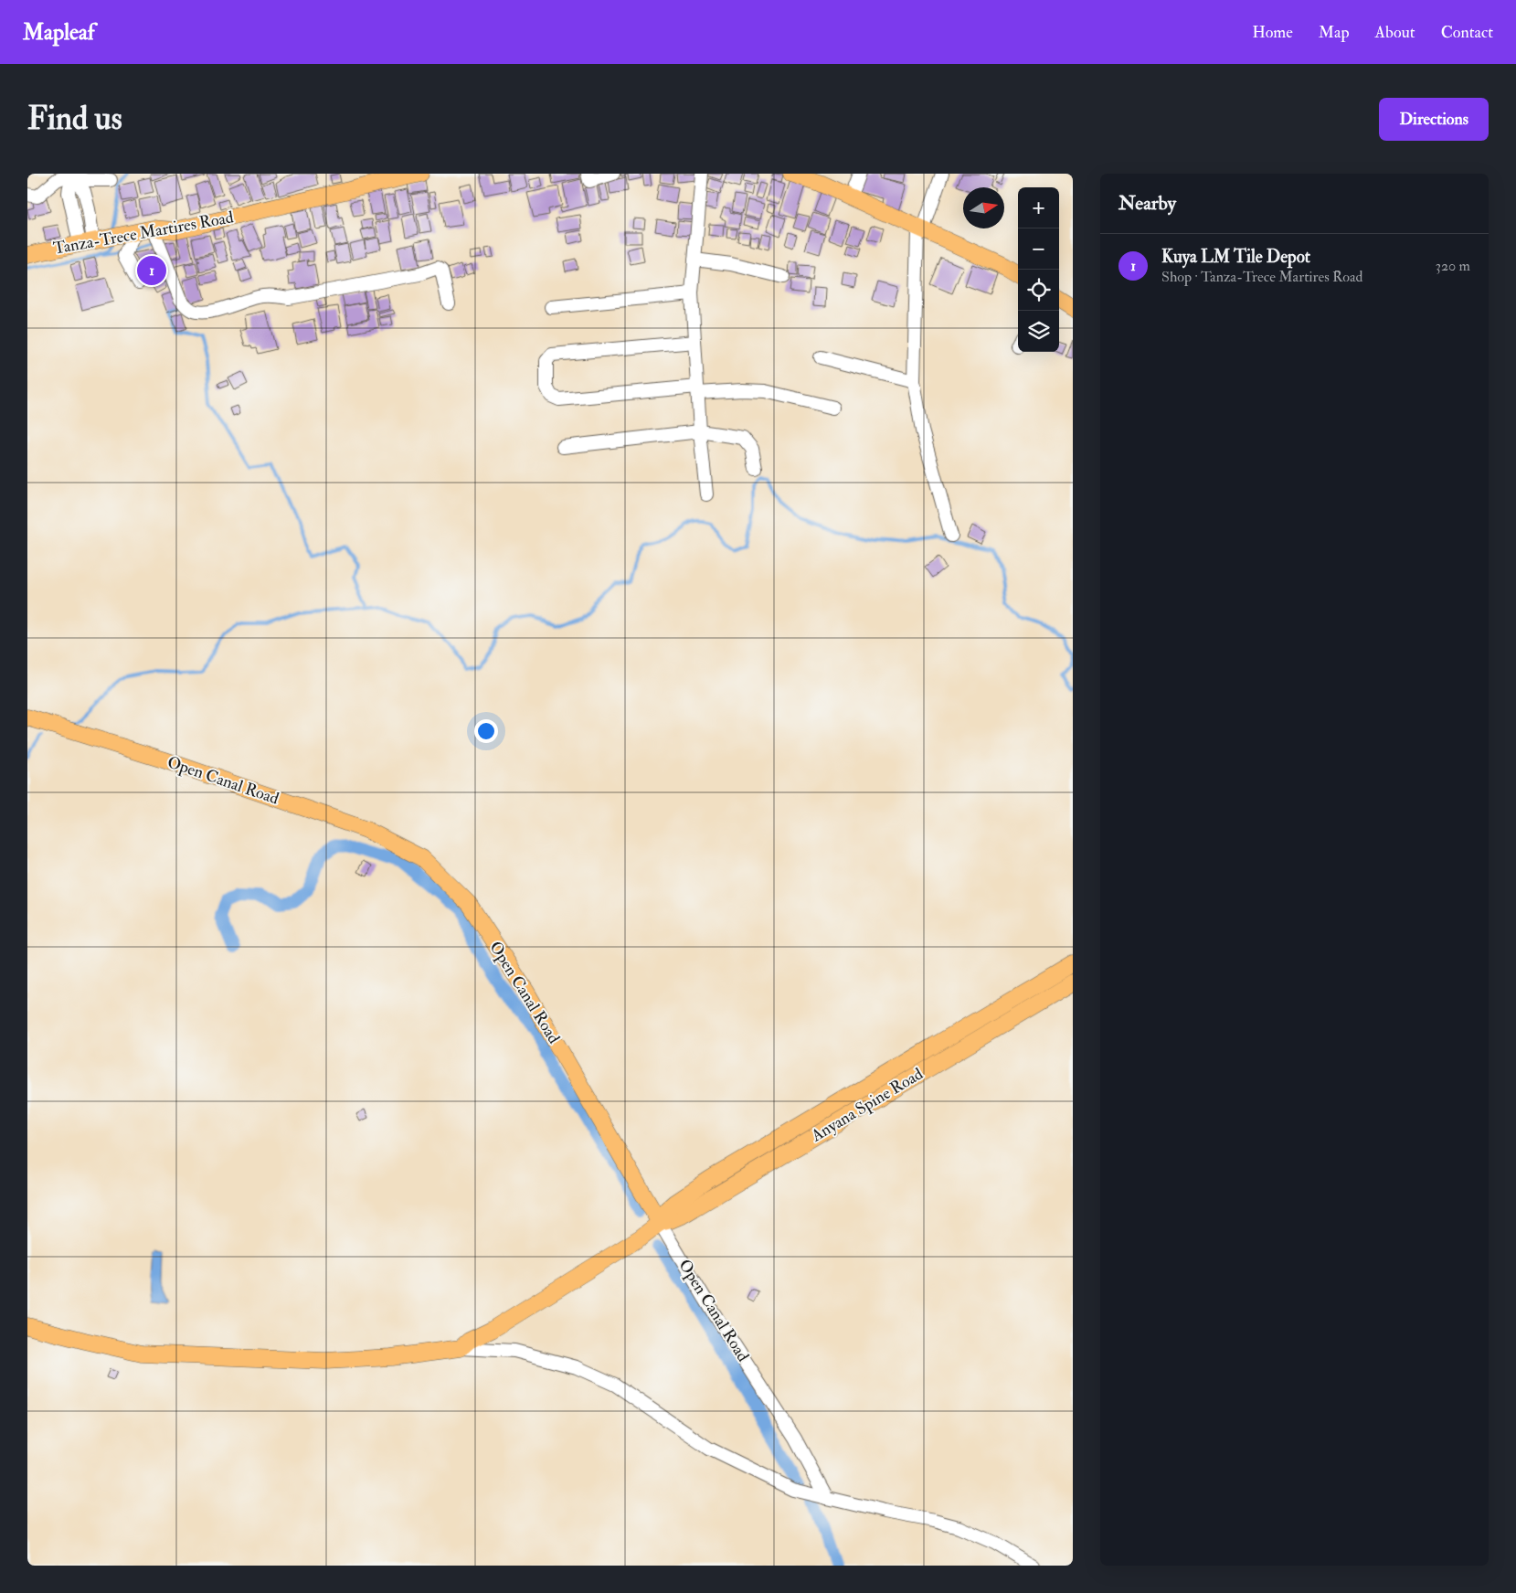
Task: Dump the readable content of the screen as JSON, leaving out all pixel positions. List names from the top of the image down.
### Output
{
  "streets": {
    "main road": ["Tanza-Trece Martires Road", "Open Canal Road", "Anyana Spine Road"]
  },
  "crossings": [
    ["Open Canal Road", "Anyana Spine Road"]
  ],
  "north": "right",
  "page": {
    "header": "Mapleaf",
    "nav": [
      "Home",
      "Map",
      "About",
      "Contact"
    ],
    "buttons": "Directions",
    "title": "Find us",
    "heading": "Nearby",
    "map_buttons": ["+", "−"],
    "list": [
      {
        "mark": "1",
        "name": "Kuya LM Tile Depot",
        "note": "Shop · Tanza-Trece Martires Road",
        "value": "320 m"
      }
    ],
    "pins": "1"
  }
}
